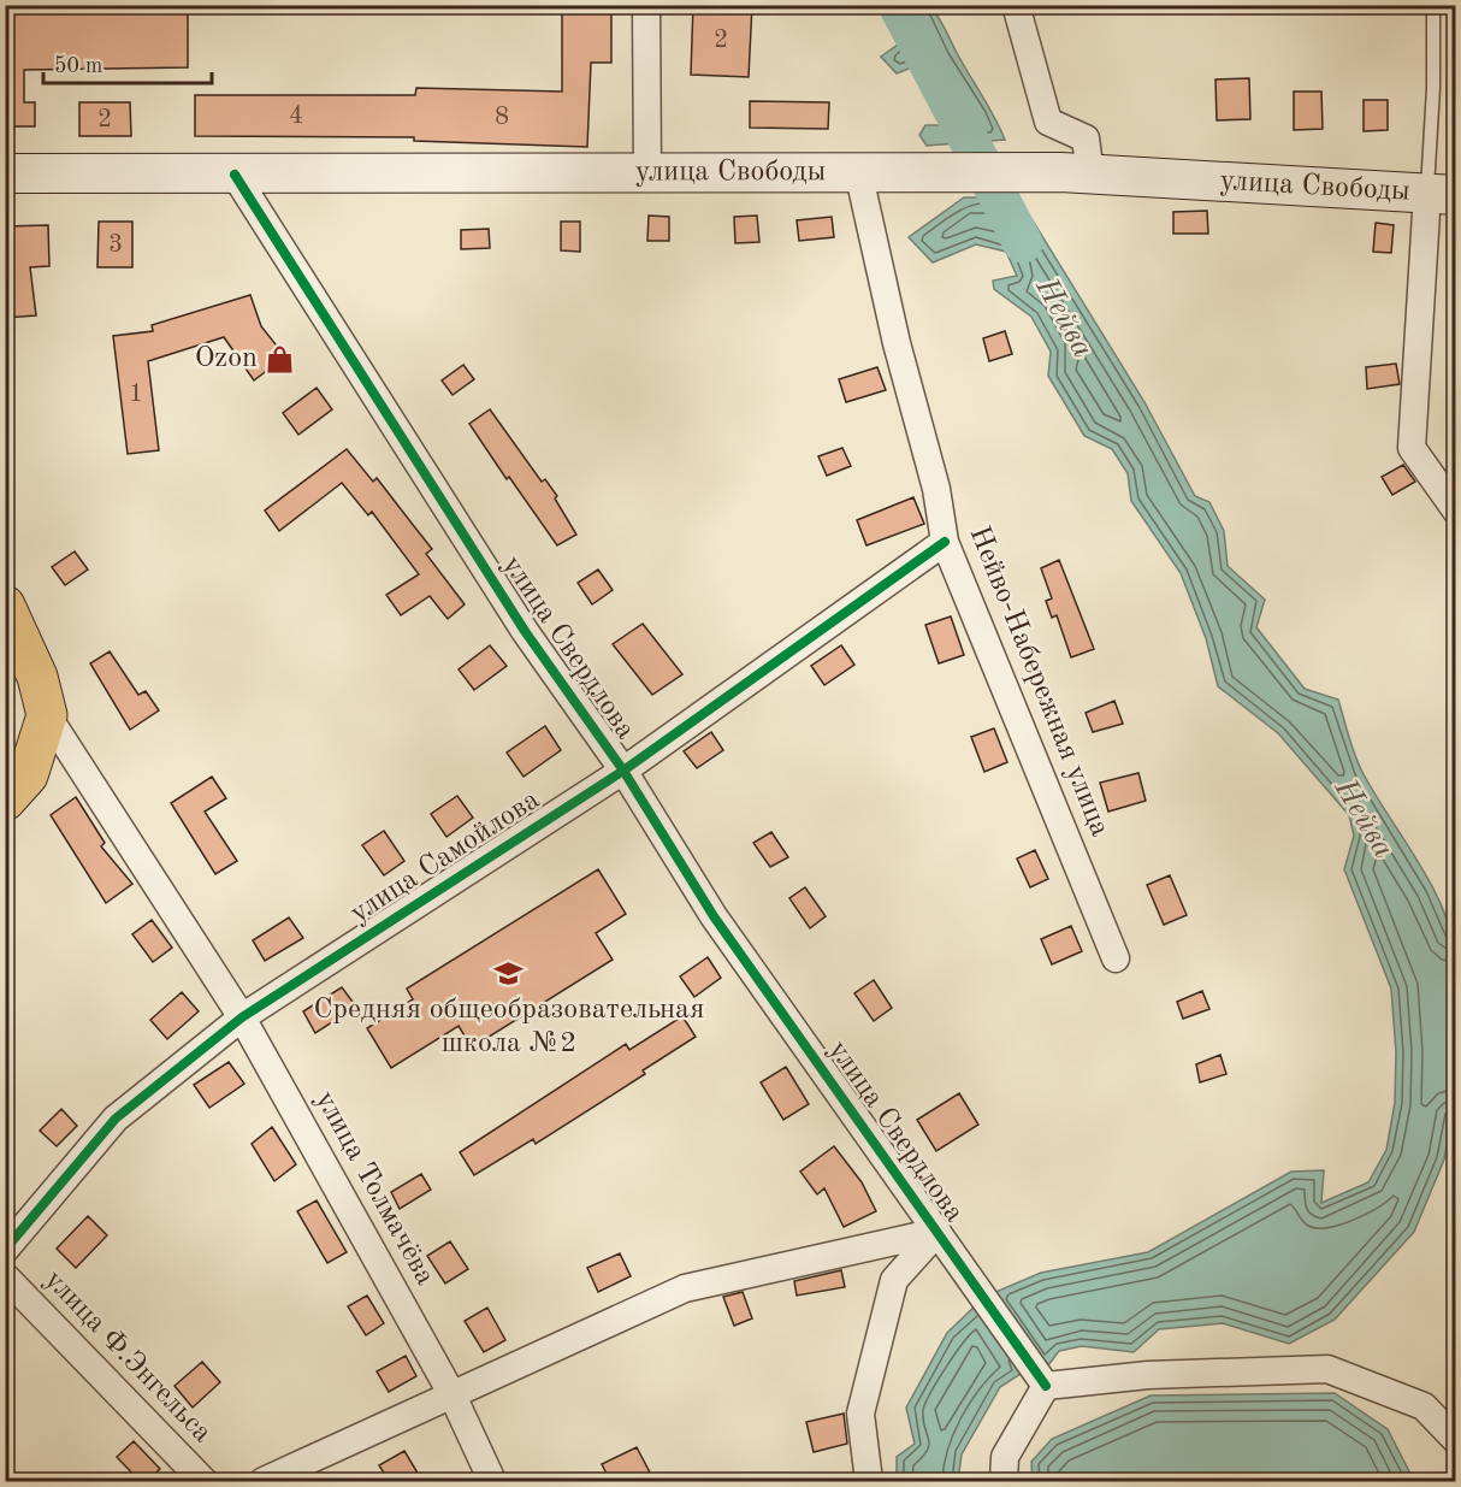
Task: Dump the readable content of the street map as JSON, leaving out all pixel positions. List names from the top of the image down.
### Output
{
  "streets": {
    "main road": ["улица Свободы"],
    "street": [
      "улица Свердлова",
      "Нейво-Набережная улица",
      "улица Самойлова",
      "улица Толмачёва",
      "улица Ф.Энгельса"
    ]
  },
  "crossings": [
    ["улица Свободы", "улица Свердлова"],
    ["улица Свободы", "Нейво-Набережная улица"],
    ["улица Свердлова", "улица Самойлова"],
    ["Нейво-Набережная улица", "улица Самойлова"],
    ["улица Самойлова", "улица Толмачёва"]
  ],
  "water": ["Нейва"],
  "places": {
    "shop": ["Ozon"],
    "school or university": ["Средняя общеобразовательная школа №2"]
  },
  "house_numbers": [
    "2",
    "4",
    "8",
    "2",
    "3",
    "1"
  ],
  "scale_bar": "50 m"
}
